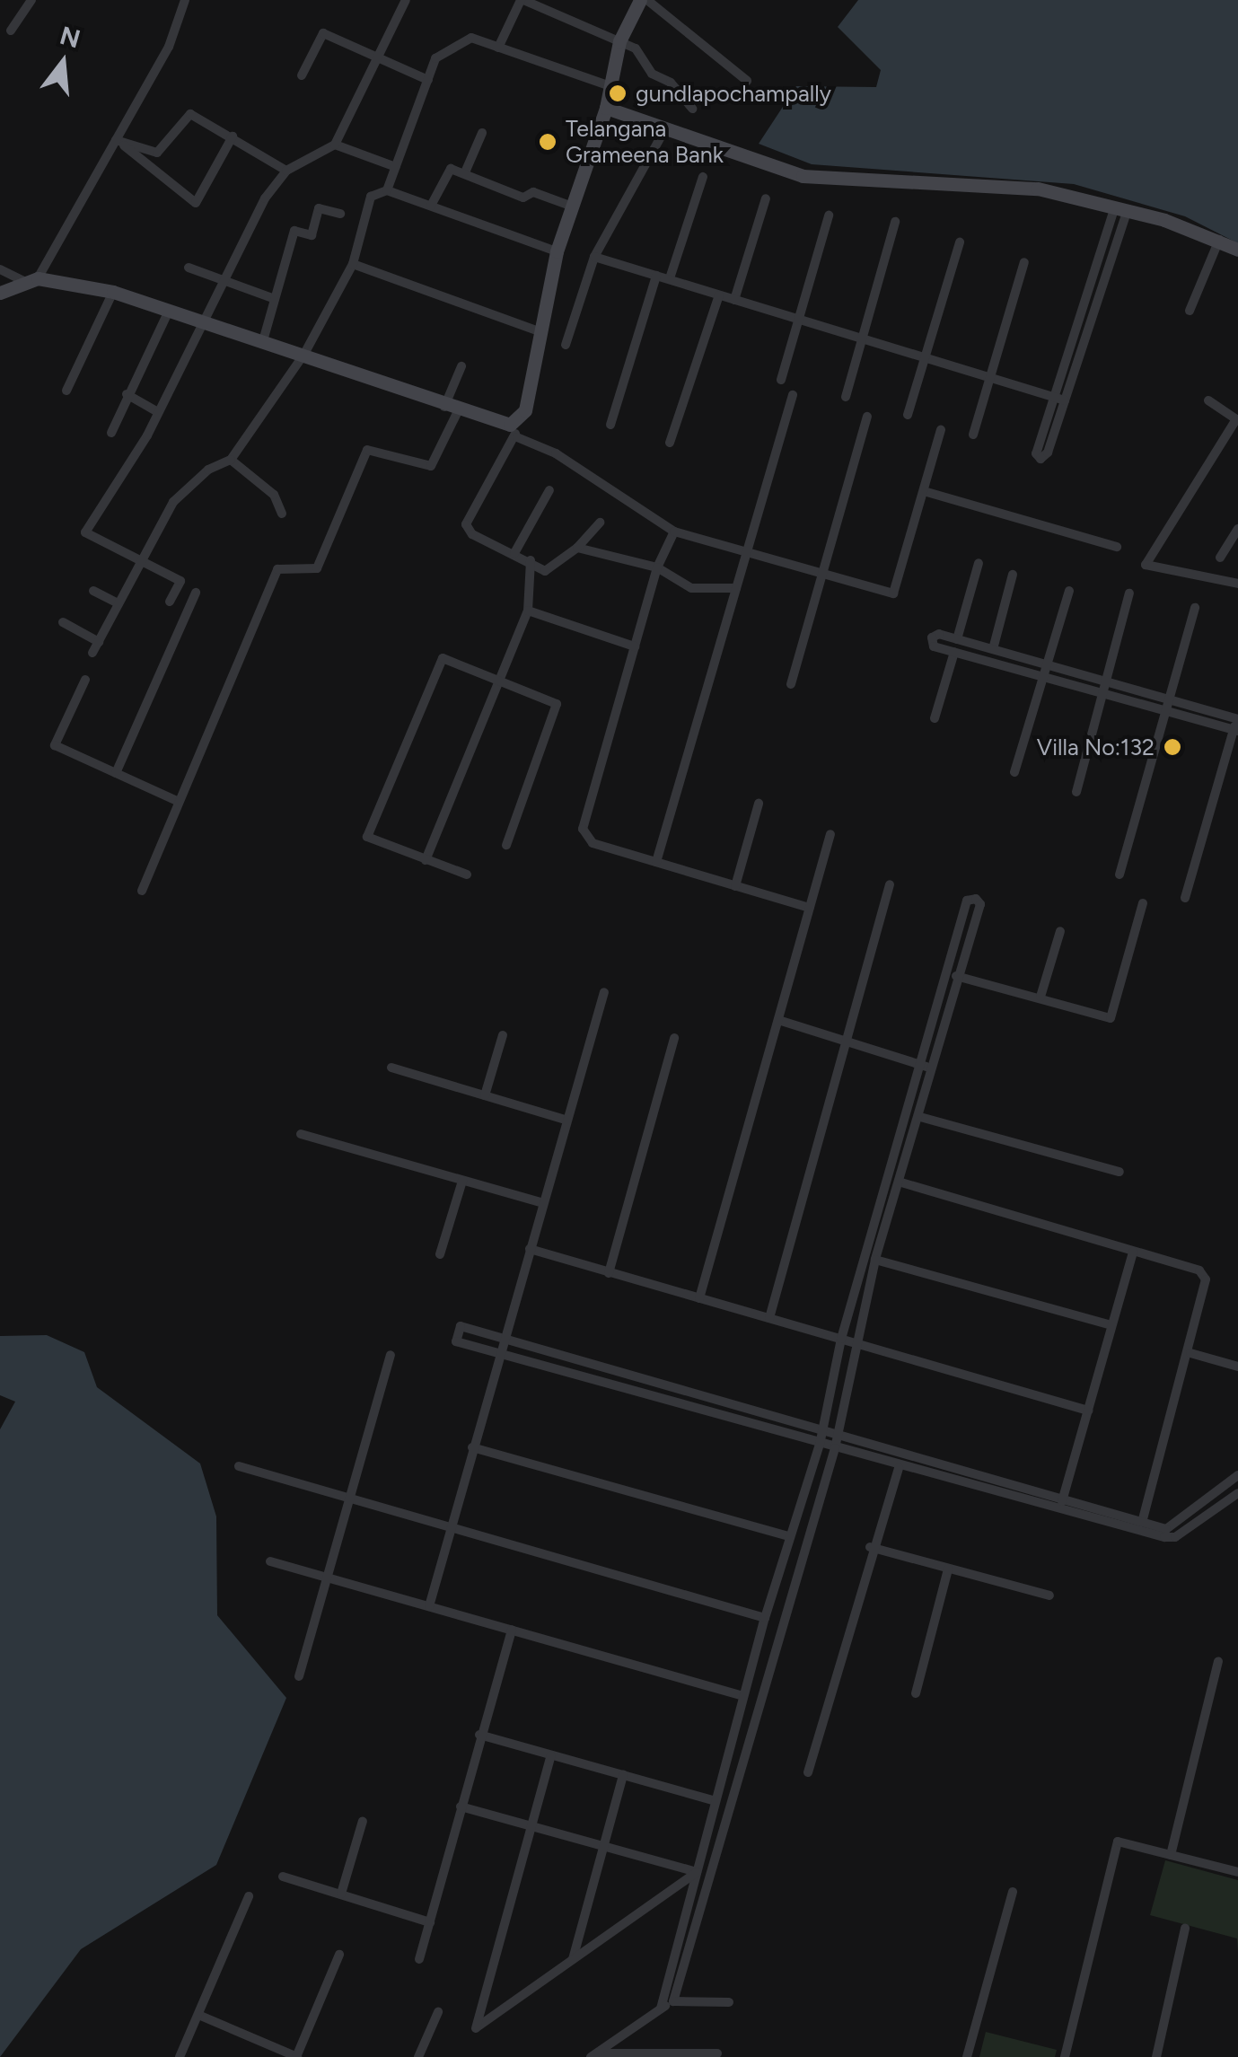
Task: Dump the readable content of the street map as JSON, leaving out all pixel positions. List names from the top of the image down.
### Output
{
  "places": ["gundlapochampally", "Telangana Grameena Bank", "Villa No:132"],
  "north": "top"
}
